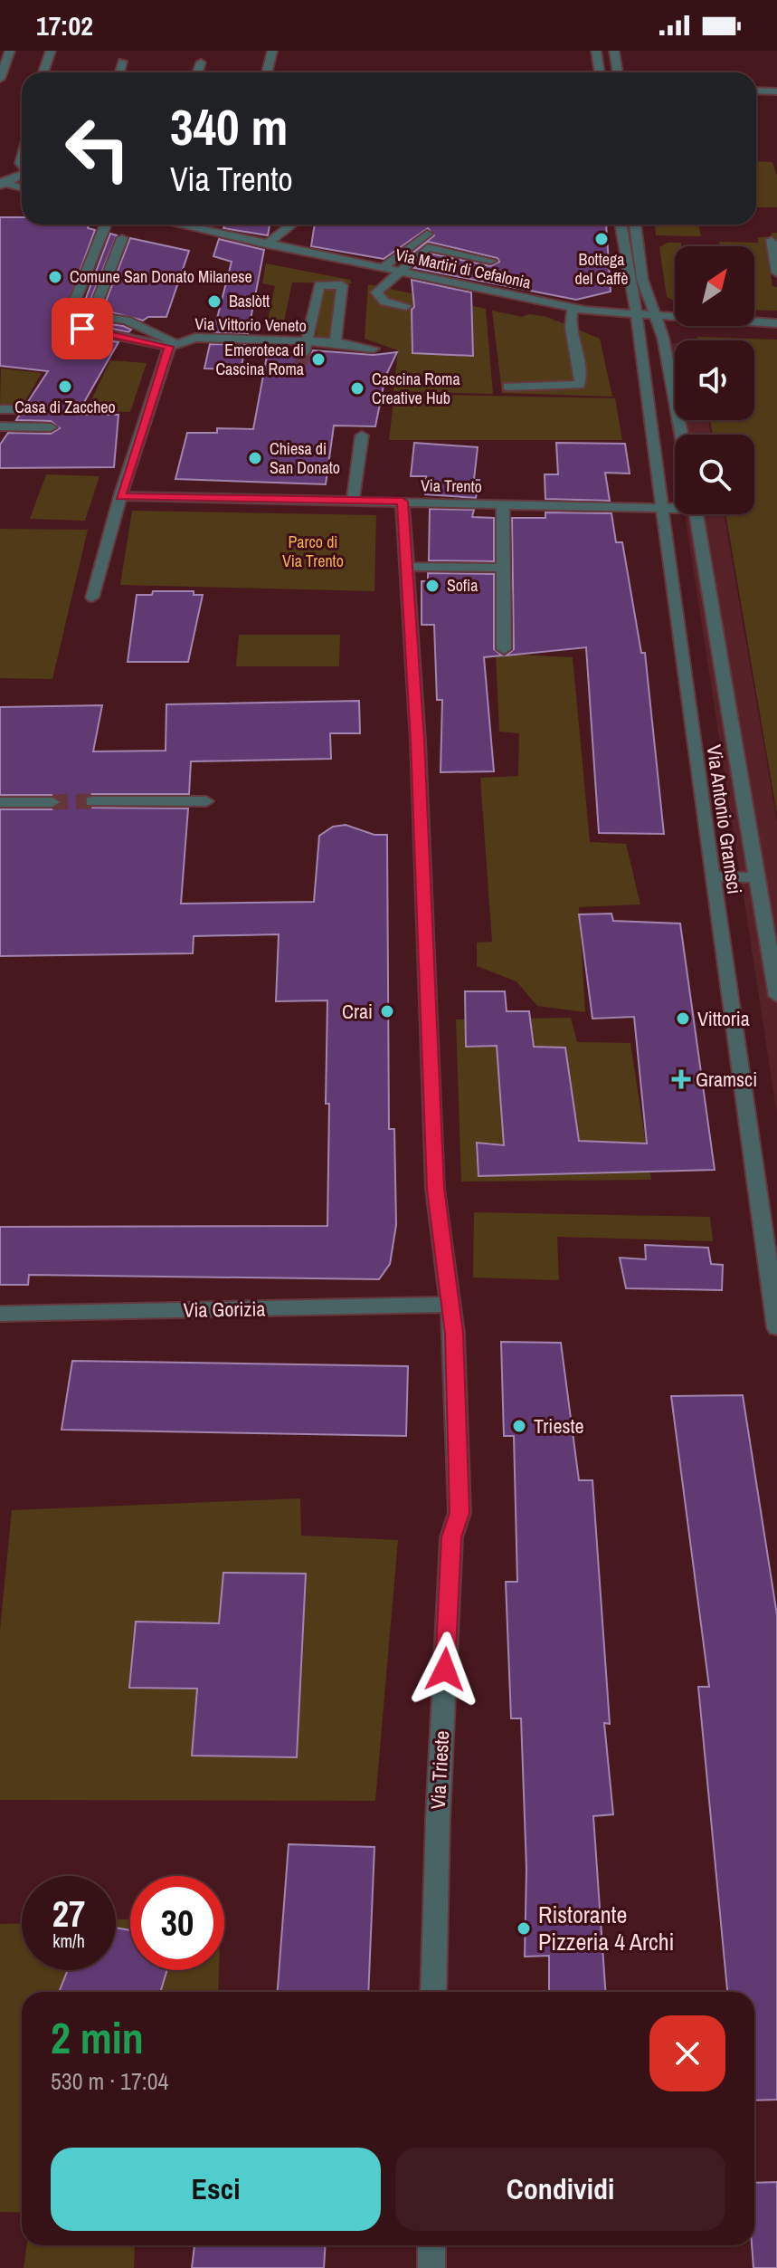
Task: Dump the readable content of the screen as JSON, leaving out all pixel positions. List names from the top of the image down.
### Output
{
  "streets": {
    "street": [
      "Via Martiri di Cefalonia",
      "Via Vittorio Veneto",
      "Via Trento",
      "Via Antonio Gramsci",
      "Via Gorizia",
      "Via Trieste"
    ]
  },
  "crossings": [
    ["Via Martiri di Cefalonia", "Via Antonio Gramsci"],
    ["Via Vittorio Veneto", "Via Trento"],
    ["Via Trento", "Via Antonio Gramsci"],
    ["Via Trento", "Via Trieste"],
    ["Via Gorizia", "Via Trieste"]
  ],
  "parks": ["Parco di Via Trento"],
  "places": {
    "other": [
      "Bottega del Caffè",
      "Comune San Donato Milanese",
      "Baslòtt",
      "Emeroteca di Cascina Roma",
      "Casa di Zaccheo",
      "Cascina Roma Creative Hub",
      "Chiesa di San Donato",
      "Sofia",
      "Crai",
      "Vittoria",
      "Trieste",
      "Ristorante Pizzeria 4 Archi"
    ],
    "health": ["Gramsci"]
  },
  "north": "top right",
  "page": {
    "status": "17:02",
    "turn": ["340 m", "Via Trento"],
    "speed": "27 km/h",
    "limit": "30",
    "heading": ["2 min", "530 m · 17:04"],
    "buttons": ["Esci", "Condividi"]
  }
}
